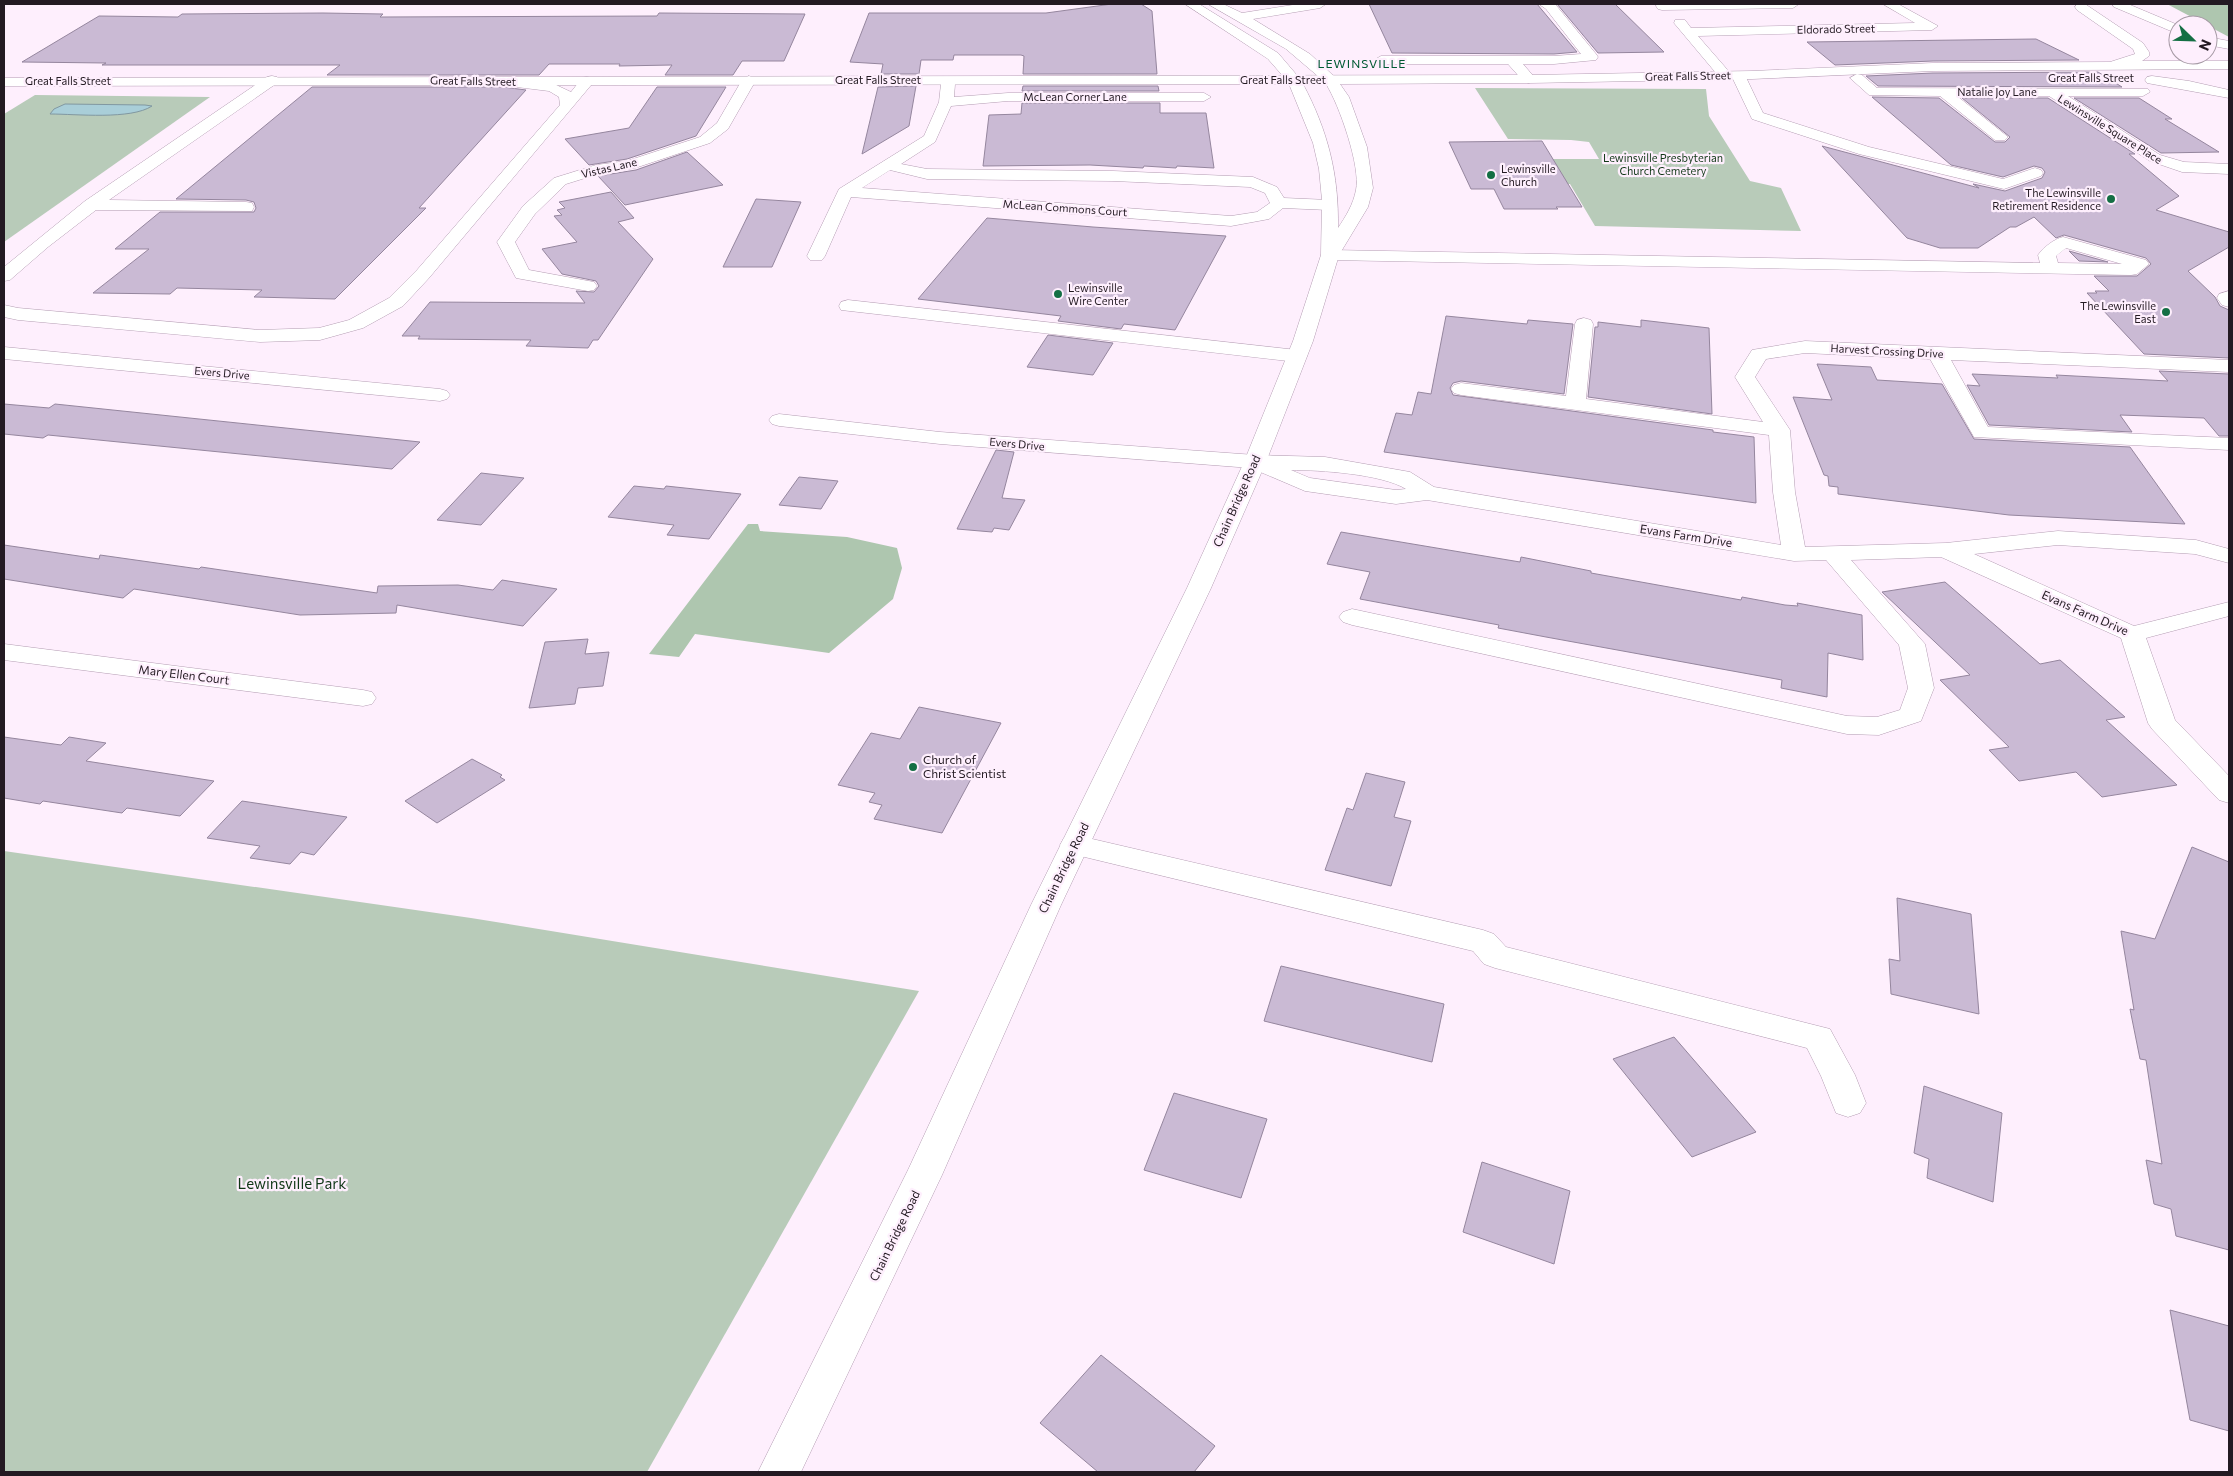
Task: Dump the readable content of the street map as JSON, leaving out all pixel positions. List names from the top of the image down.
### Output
{
  "streets": {
    "street": [
      "Eldorado Street",
      "Great Falls Street",
      "Natalie Joy Lane",
      "McLean Corner Lane",
      "Lewinsville Square Place",
      "Vistas Lane",
      "McLean Commons Court",
      "Harvest Crossing Drive",
      "Evers Drive",
      "Chain Bridge Road",
      "Evans Farm Drive",
      "Mary Ellen Court"
    ]
  },
  "crossings": [
    ["Great Falls Street", "Natalie Joy Lane"],
    ["Great Falls Street", "Vistas Lane"],
    ["Great Falls Street", "Chain Bridge Road"],
    ["Natalie Joy Lane", "Lewinsville Square Place"],
    ["Harvest Crossing Drive", "Evans Farm Drive"],
    ["Evers Drive", "Chain Bridge Road"],
    ["Evers Drive", "Evans Farm Drive"],
    ["Chain Bridge Road", "Evans Farm Drive"]
  ],
  "districts": ["LEWINSVILLE"],
  "parks": ["Lewinsville Presbyterian Church Cemetery", "Lewinsville Park"],
  "places": [
    "Lewinsville Church",
    "The Lewinsville Retirement Residence",
    "Lewinsville Wire Center",
    "The Lewinsville East",
    "Church of Christ Scientist"
  ],
  "north": "bottom right"
}
